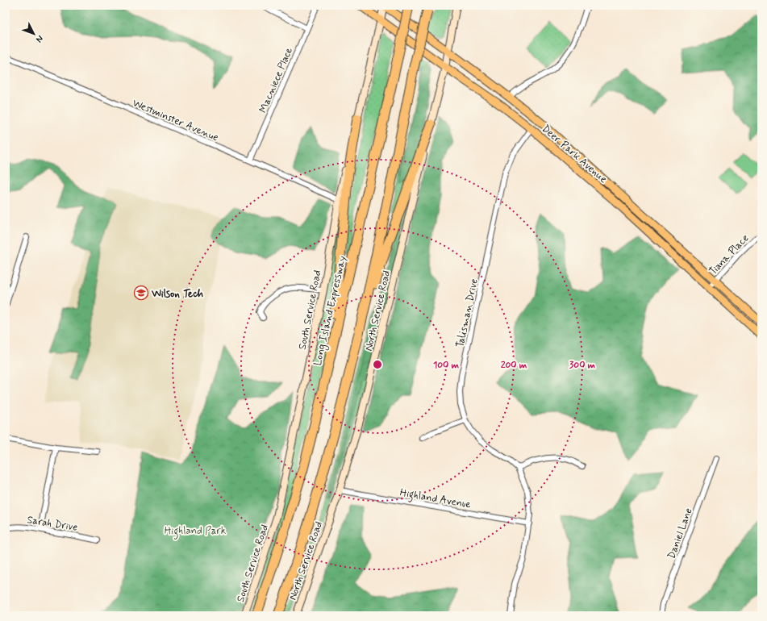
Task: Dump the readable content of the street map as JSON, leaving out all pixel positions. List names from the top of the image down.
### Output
{
  "streets": {
    "highway": ["Long Island Expressway"],
    "main road": ["Deer Park Avenue", "South Service Road", "North Service Road"],
    "street": [
      "Macniece Place",
      "Westminster Avenue",
      "Tiana Place",
      "Talisman Drive",
      "Highland Avenue",
      "Sarah Drive",
      "Daniel Lane"
    ]
  },
  "crossings": [
    ["Macniece Place", "Westminster Avenue"],
    ["Westminster Avenue", "South Service Road"],
    ["Deer Park Avenue", "Tiana Place"],
    ["Deer Park Avenue", "South Service Road"],
    ["Deer Park Avenue", "North Service Road"],
    ["Deer Park Avenue", "Talisman Drive"],
    ["North Service Road", "Highland Avenue"],
    ["Talisman Drive", "Highland Avenue"]
  ],
  "parks": ["Highland Park"],
  "places": {
    "school or university": ["Wilson Tech"]
  },
  "north": "bottom right",
  "rings": ["100 m", "200 m", "300 m"]
}
